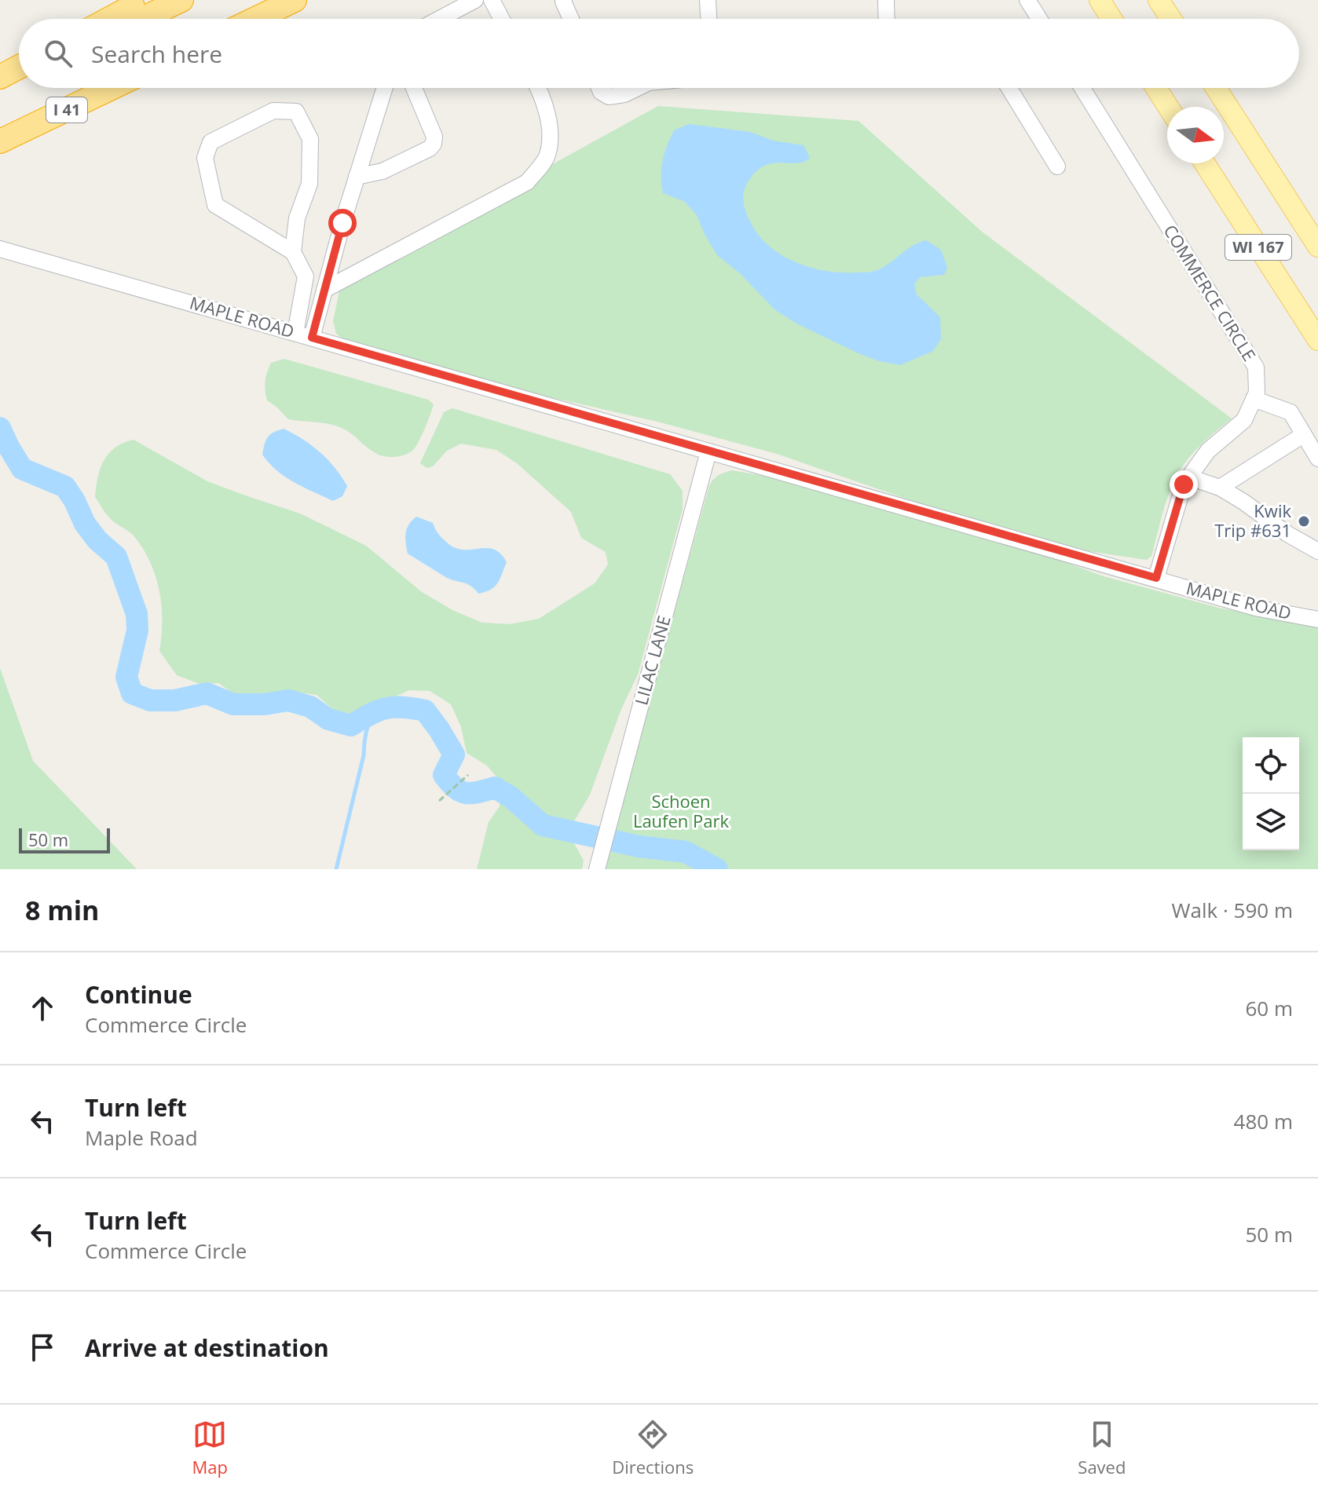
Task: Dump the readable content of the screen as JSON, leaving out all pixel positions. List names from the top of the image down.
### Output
{
  "streets": {
    "highway": ["I 41"],
    "main road": ["WI 167"],
    "street": ["COMMERCE CIRCLE", "MAPLE ROAD", "LILAC LANE"]
  },
  "crossings": [
    ["COMMERCE CIRCLE", "MAPLE ROAD"],
    ["MAPLE ROAD", "LILAC LANE"]
  ],
  "parks": ["Schoen Laufen Park"],
  "places": ["Kwik Trip #631"],
  "scale_bar": "50 m",
  "north": "right",
  "page": {
    "search": "Search here",
    "scale": "50 m",
    "heading": ["8 min", "Walk · 590 m"],
    "list": [
      ["Continue", "Commerce Circle", "60 m"],
      ["Turn left", "Maple Road", "480 m"],
      ["Turn left", "Commerce Circle", "50 m"],
      "Arrive at destination"
    ],
    "nav": ["Map", "Directions", "Saved"]
  }
}
